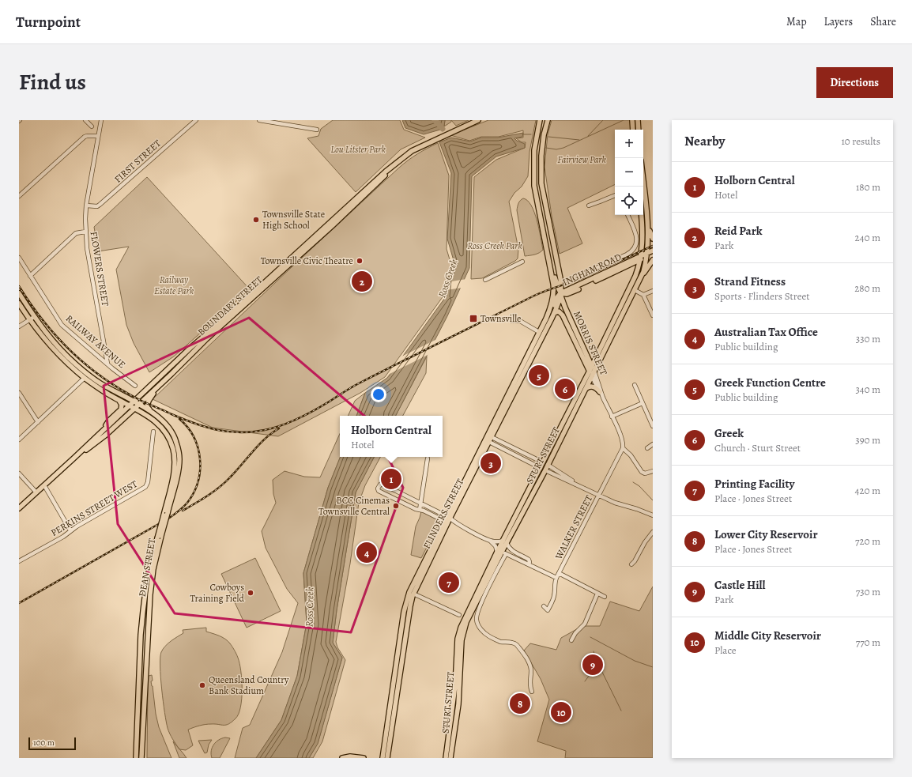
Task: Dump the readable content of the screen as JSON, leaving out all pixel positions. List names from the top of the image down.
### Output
{
  "streets": {
    "main road": [
      "INGHAM ROAD",
      "BOUNDARY STREET",
      "MORRIS STREET",
      "STURT STREET",
      "FLINDERS STREET",
      "DEAN STREET"
    ],
    "street": [
      "FIRST STREET",
      "FLOWERS STREET",
      "RAILWAY AVENUE",
      "PERKINS STREET WEST",
      "WALKER STREET"
    ]
  },
  "crossings": [
    ["FIRST STREET", "FLOWERS STREET"],
    ["FLOWERS STREET", "RAILWAY AVENUE"],
    ["INGHAM ROAD", "MORRIS STREET"],
    ["INGHAM ROAD", "STURT STREET"],
    ["INGHAM ROAD", "FLINDERS STREET"],
    ["BOUNDARY STREET", "DEAN STREET"],
    ["MORRIS STREET", "STURT STREET"],
    ["MORRIS STREET", "FLINDERS STREET"],
    ["MORRIS STREET", "WALKER STREET"]
  ],
  "water": ["Ross Creek"],
  "parks": [
    "Lou Litster Park",
    "Fairview Park",
    "Ross Creek Park",
    "Railway Estate Park"
  ],
  "places": {
    "other": [
      "Townsville State High School",
      "Townsville Civic Theatre",
      "BCC Cinemas Townsville Central",
      "Cowboys Training Field",
      "Queensland Country Bank Stadium"
    ],
    "transit": ["Townsville"]
  },
  "scale_bar": "100 m",
  "page": {
    "header": "Turnpoint",
    "nav": ["Map", "Layers", "Share"],
    "title": "Find us",
    "buttons": "Directions",
    "heading": ["Nearby", "10 results"],
    "map_buttons": ["+", "−"],
    "list": [
      {
        "mark": "1",
        "name": "Holborn Central",
        "note": "Hotel",
        "value": "180 m"
      },
      {
        "mark": "2",
        "name": "Reid Park",
        "note": "Park",
        "value": "240 m"
      },
      {
        "mark": "3",
        "name": "Strand Fitness",
        "note": "Sports · Flinders Street",
        "value": "280 m"
      },
      {
        "mark": "4",
        "name": "Australian Tax Office",
        "note": "Public building",
        "value": "330 m"
      },
      {
        "mark": "5",
        "name": "Greek Function Centre",
        "note": "Public building",
        "value": "340 m"
      },
      {
        "mark": "6",
        "name": "Greek",
        "note": "Church · Sturt Street",
        "value": "390 m"
      },
      {
        "mark": "7",
        "name": "Printing Facility",
        "note": "Place · Jones Street",
        "value": "420 m"
      },
      {
        "mark": "8",
        "name": "Lower City Reservoir",
        "note": "Place · Jones Street",
        "value": "720 m"
      },
      {
        "mark": "9",
        "name": "Castle Hill",
        "note": "Park",
        "value": "730 m"
      },
      {
        "mark": "10",
        "name": "Middle City Reservoir",
        "note": "Place",
        "value": "770 m"
      }
    ],
    "pins": [
      "2",
      "5",
      "6",
      "3",
      "1",
      "4",
      "7",
      "9",
      "8",
      "10"
    ],
    "popup": ["Holborn Central", "Hotel"],
    "scale": "100 m"
  }
}
